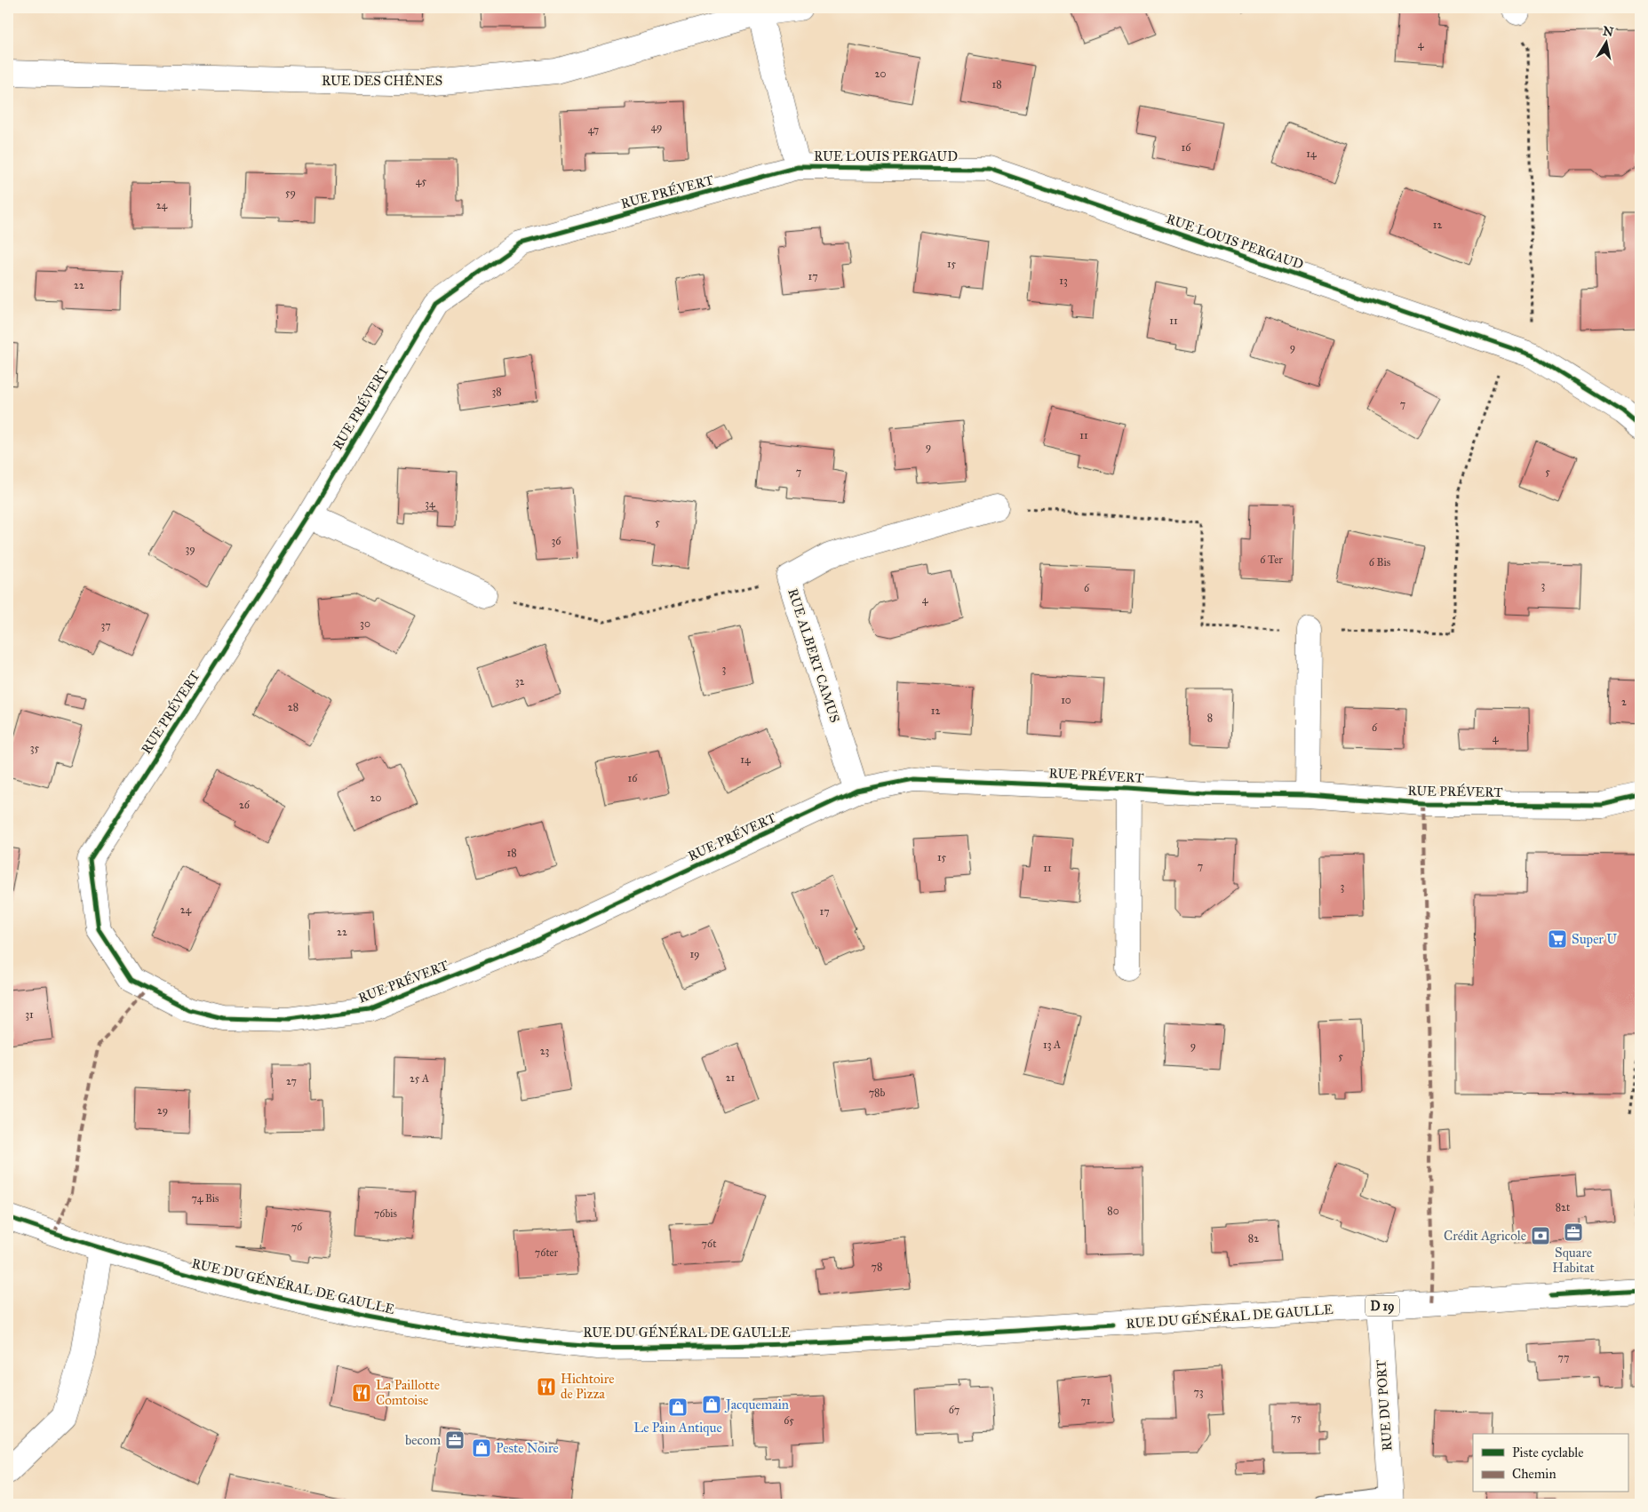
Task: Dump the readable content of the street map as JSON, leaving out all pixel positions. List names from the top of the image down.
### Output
{
  "streets": {
    "street": [
      "RUE DES CHÊNES",
      "RUE LOUIS PERGAUD",
      "RUE PRÉVERT",
      "RUE ALBERT CAMUS",
      "RUE DU GÉNÉRAL DE GAULLE",
      "D 19",
      "RUE DU PORT"
    ]
  },
  "crossings": [
    ["RUE LOUIS PERGAUD", "RUE PRÉVERT"],
    ["RUE PRÉVERT", "RUE ALBERT CAMUS"],
    ["RUE DU GÉNÉRAL DE GAULLE", "RUE DU PORT"]
  ],
  "places": {
    "supermarket": ["Super U"],
    "office": ["Square Habitat", "becom"],
    "bank": ["Crédit Agricole"],
    "restaurant": ["Hichtoire de Pizza", "La Paillotte Comtoise"],
    "shop": ["Jacquemain", "Le Pain Antique", "Peste Noire"]
  },
  "house_numbers": [
    "4",
    "20",
    "18",
    "49",
    "47",
    "16",
    "14",
    "45",
    "59",
    "24",
    "12",
    "15",
    "17",
    "13",
    "22",
    "11",
    "9",
    "38",
    "7",
    "11",
    "9",
    "7",
    "5",
    "34",
    "5",
    "36",
    "39",
    "6 Ter",
    "6 Bis",
    "3",
    "6",
    "4",
    "30",
    "37",
    "3",
    "32",
    "10",
    "2",
    "28",
    "12",
    "8",
    "6",
    "4",
    "35",
    "14",
    "16",
    "20",
    "26",
    "18",
    "15",
    "7",
    "11",
    "3",
    "24",
    "17",
    "22",
    "19",
    "31",
    "13 A",
    "9",
    "23",
    "5",
    "21",
    "25 A",
    "27",
    "78b",
    "29",
    "74 Bis",
    "82t",
    "80",
    "76bis",
    "76",
    "82",
    "76t",
    "76ter",
    "78",
    "77",
    "73",
    "71",
    "67",
    "75",
    "65"
  ],
  "legend": ["Piste cyclable", "Chemin"],
  "north": "top"
}
